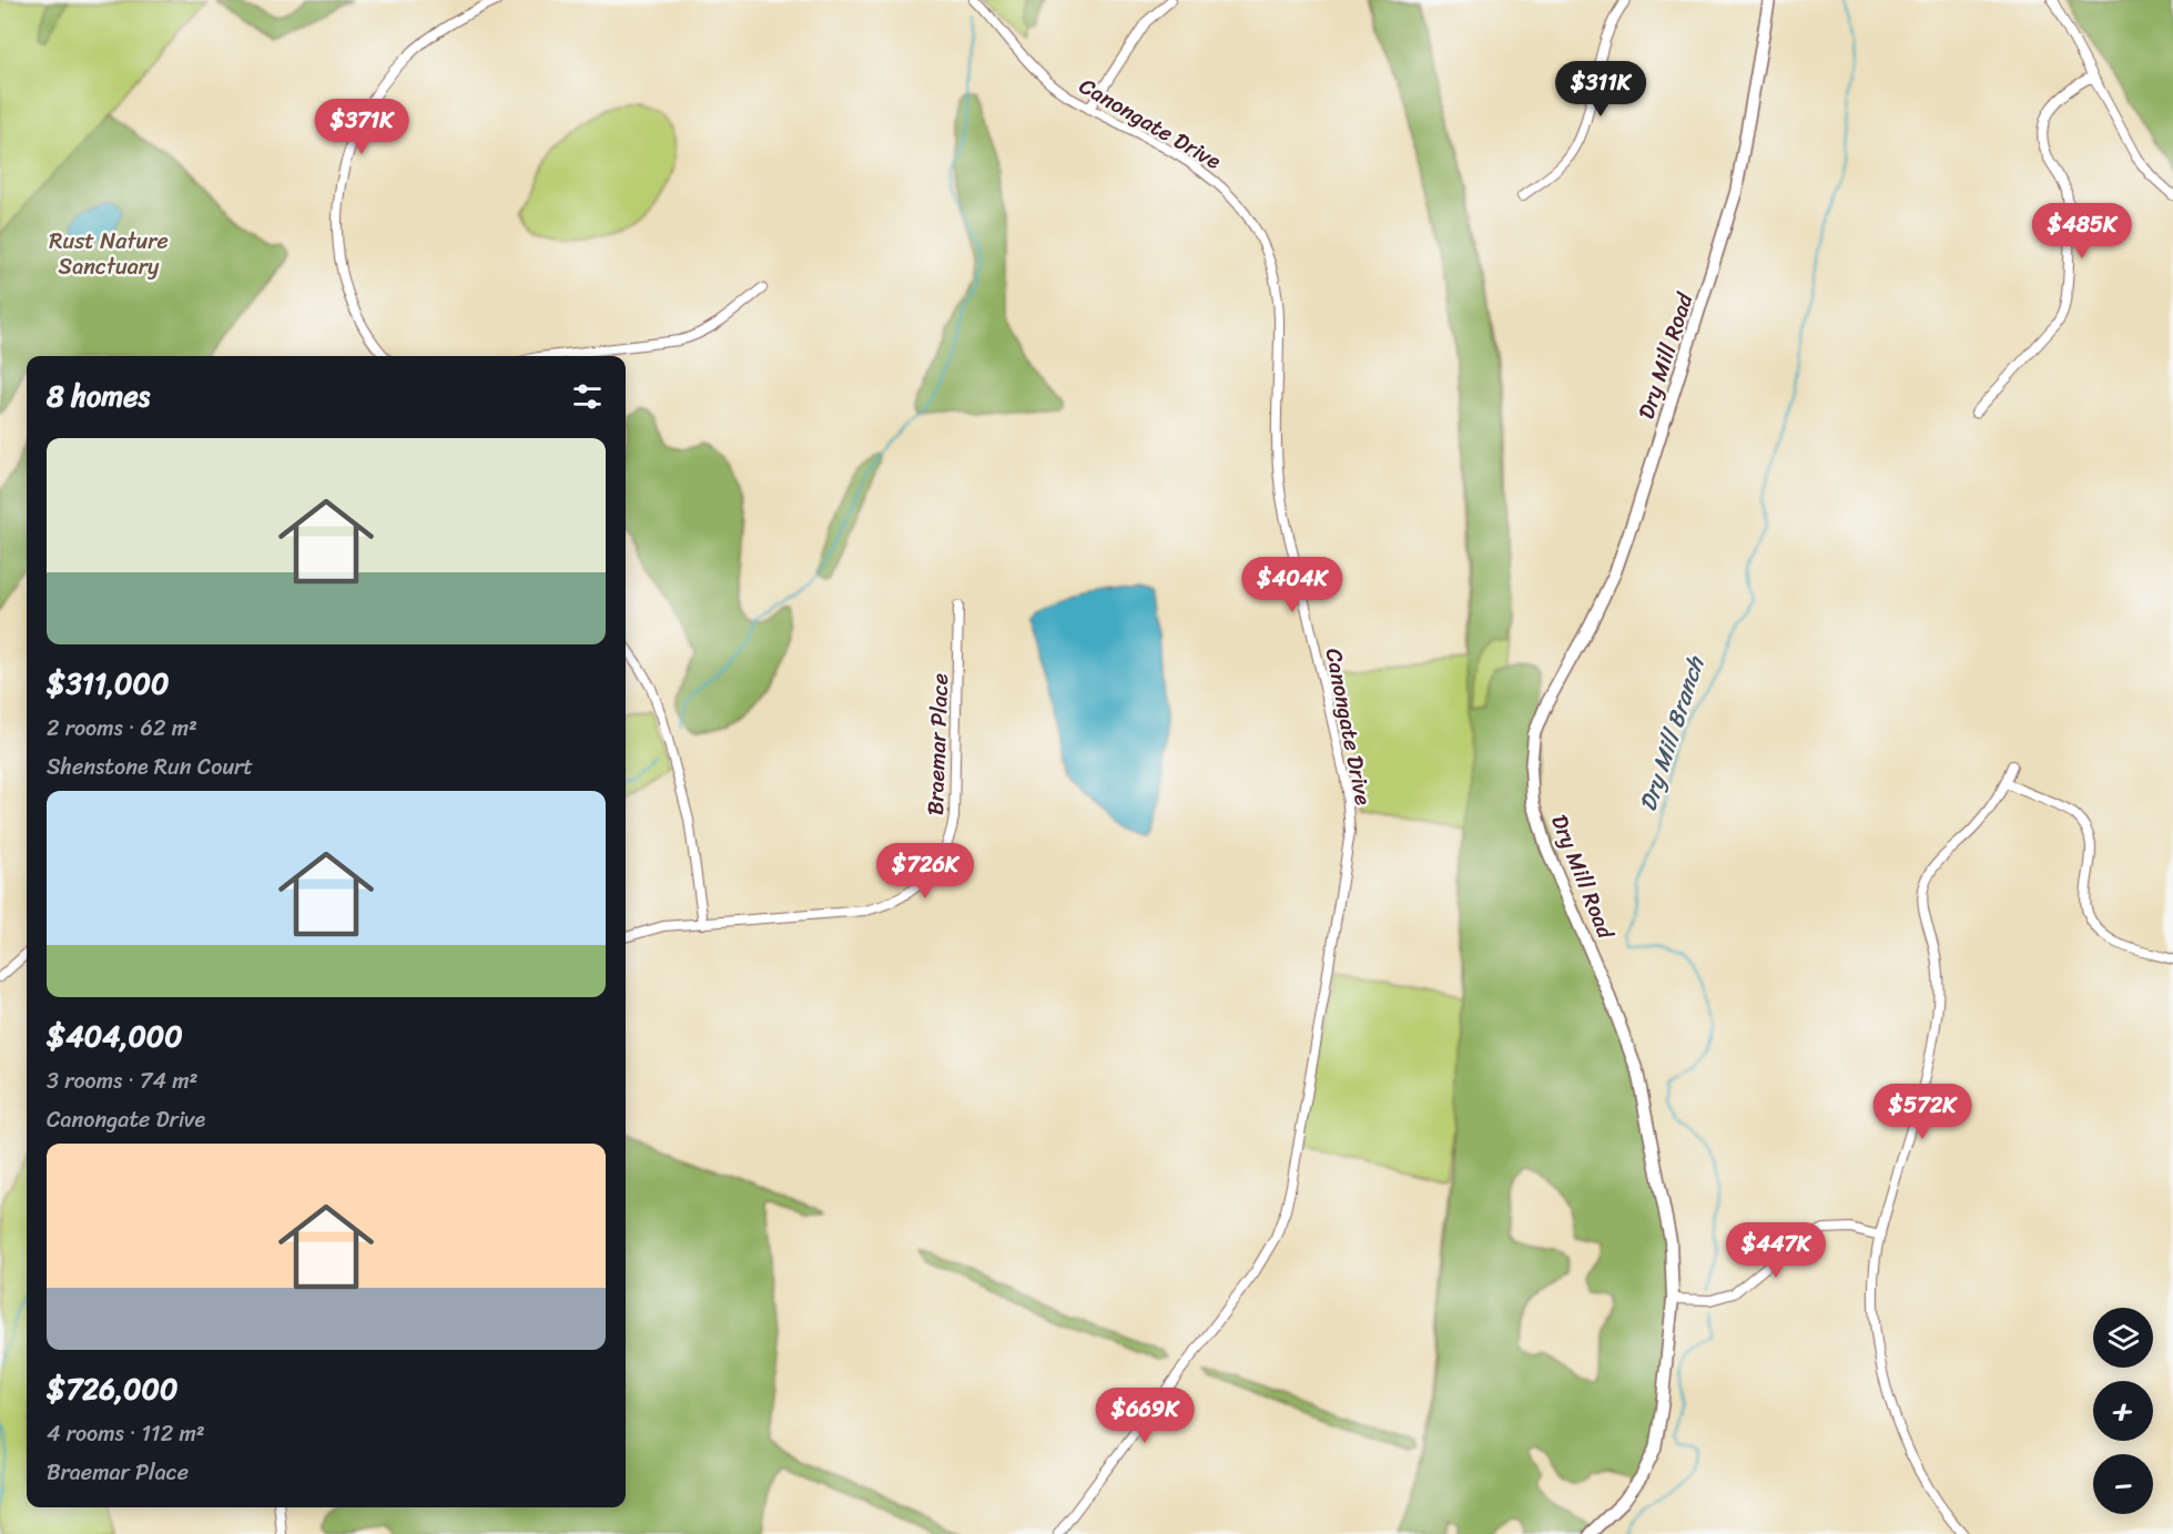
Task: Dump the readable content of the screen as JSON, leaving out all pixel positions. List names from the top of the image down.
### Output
{
  "streets": {
    "street": ["Canongate Drive", "Dry Mill Road", "Braemar Place"]
  },
  "water": ["Dry Mill Branch"],
  "parks": ["Rust Nature Sanctuary"],
  "page": {
    "price": [
      "$311K",
      "$371K",
      "$485K",
      "$404K",
      "$726K",
      "$572K",
      "$447K",
      "$669K"
    ],
    "heading": "8 homes",
    "list": [
      {
        "name": "$311,000",
        "note": "2 rooms · 62 m² · Shenstone Run Court"
      },
      {
        "name": "$404,000",
        "note": "3 rooms · 74 m² · Canongate Drive"
      },
      {
        "name": "$726,000",
        "note": "4 rooms · 112 m² · Braemar Place"
      }
    ],
    "map_buttons": ["+", "−"]
  }
}
